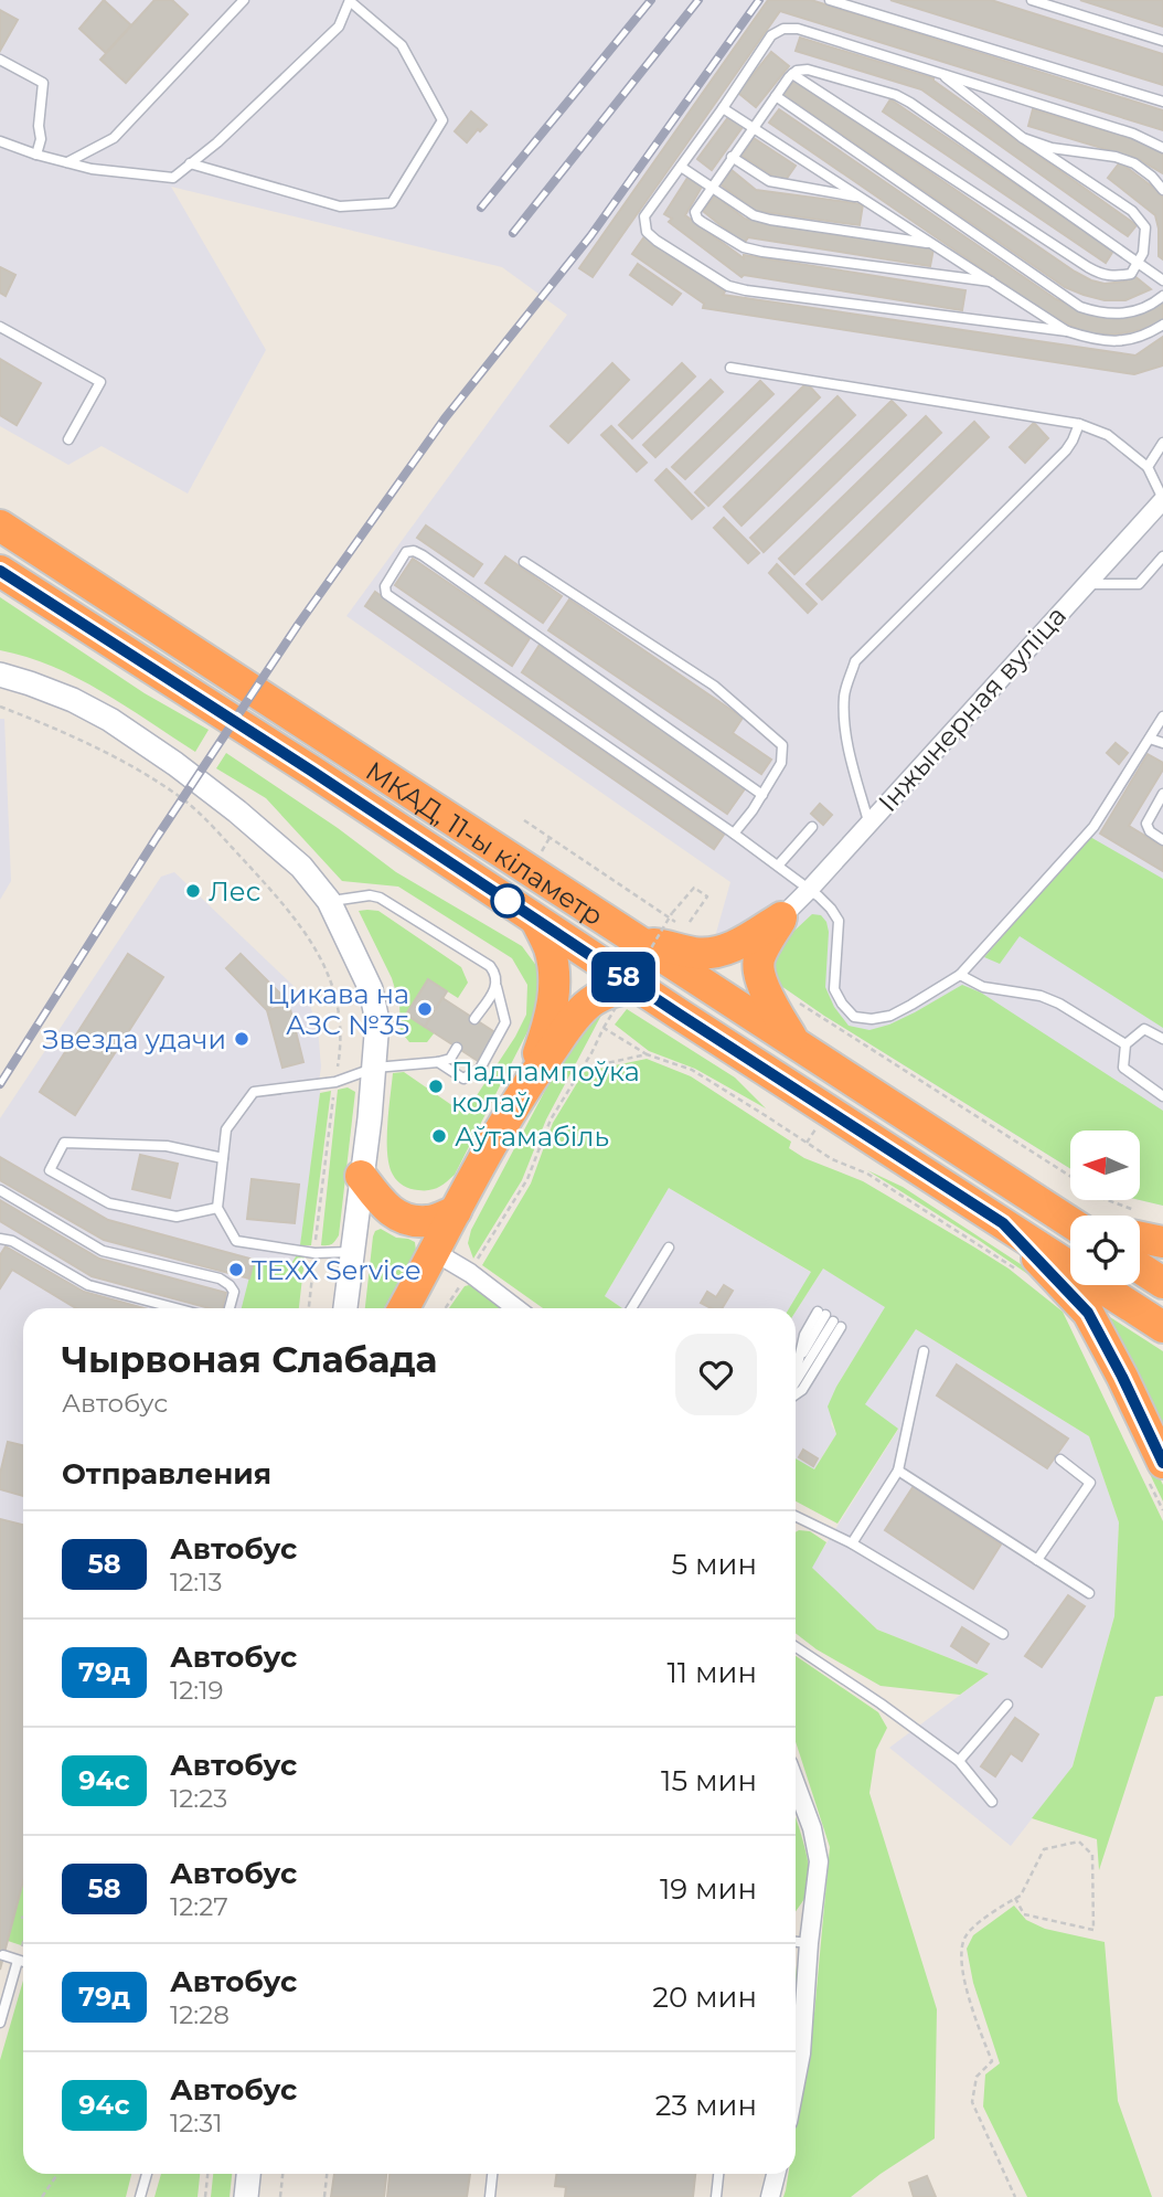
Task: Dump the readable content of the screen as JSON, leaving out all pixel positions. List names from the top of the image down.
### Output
{
  "streets": {
    "highway": ["МКАД, 11-ы кіламетр"],
    "street": ["Інжынерная вуліца"]
  },
  "places": [
    "Лес",
    "Цикава на АЗС №35",
    "Звезда удачи",
    "Падпампоўка колаў",
    "Аўтамабіль",
    "TEXX Service"
  ],
  "lines": ["bus line 58"],
  "north": "left",
  "page": {
    "on_map": "58",
    "heading": [
      ["Чырвоная Слабада", "Автобус"],
      "Отправления"
    ],
    "list": [
      {
        "mark": "58",
        "name": "Автобус",
        "note": "12:13",
        "value": "5 мин"
      },
      {
        "mark": "79д",
        "name": "Автобус",
        "note": "12:19",
        "value": "11 мин"
      },
      {
        "mark": "94с",
        "name": "Автобус",
        "note": "12:23",
        "value": "15 мин"
      },
      {
        "mark": "58",
        "name": "Автобус",
        "note": "12:27",
        "value": "19 мин"
      },
      {
        "mark": "79д",
        "name": "Автобус",
        "note": "12:28",
        "value": "20 мин"
      },
      {
        "mark": "94с",
        "name": "Автобус",
        "note": "12:31",
        "value": "23 мин"
      }
    ]
  }
}
